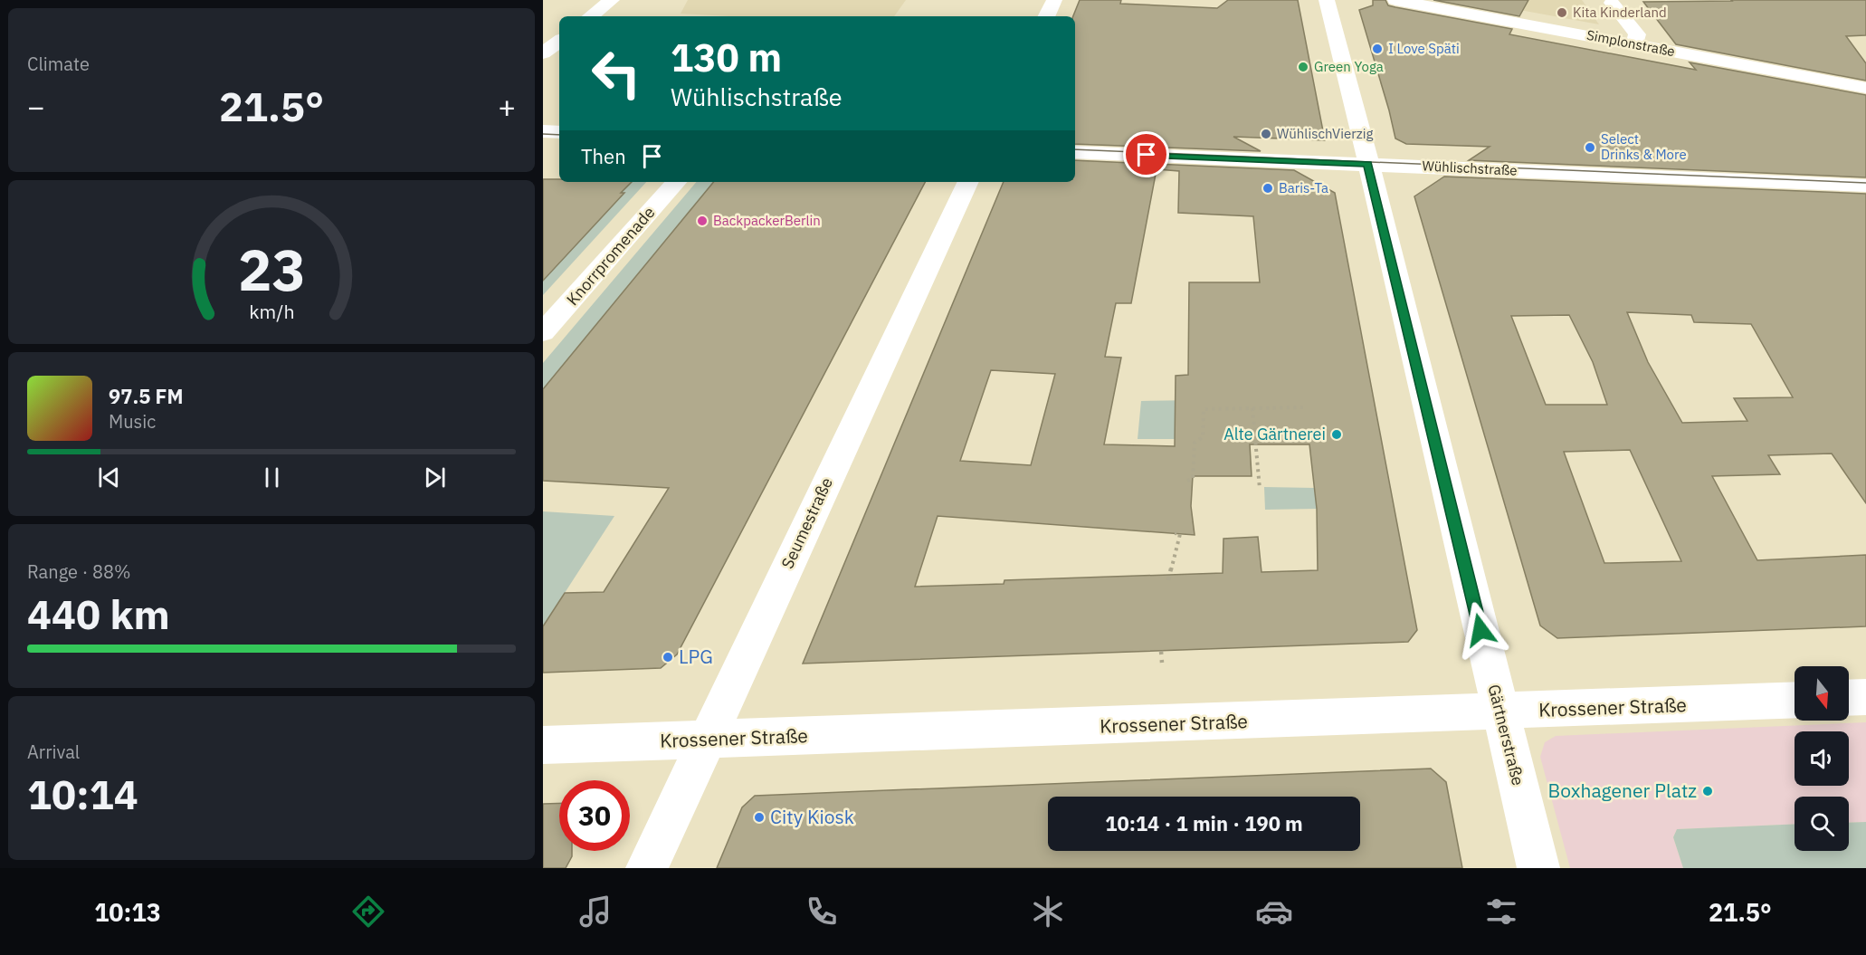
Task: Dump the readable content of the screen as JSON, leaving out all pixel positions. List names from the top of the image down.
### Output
{
  "streets": {
    "street": [
      "Simplonstraße",
      "Wühlischstraße",
      "Knorrpromenade",
      "Seumestraße",
      "Krossener Straße",
      "Gärtnerstraße"
    ]
  },
  "crossings": [
    ["Wühlischstraße", "Gärtnerstraße"],
    ["Seumestraße", "Krossener Straße"],
    ["Krossener Straße", "Gärtnerstraße"]
  ],
  "places": [
    "Kita Kinderland",
    "I Love Späti",
    "Green Yoga",
    "WühlischVierzig",
    "Select Drinks & More",
    "Baris-Ta",
    "BackpackerBerlin",
    "Alte Gärtnerei",
    "LPG",
    "Boxhagener Platz",
    "City Kiosk"
  ],
  "north": "bottom",
  "page": {
    "tile": [
      "Climate",
      ["Range · 88%", "440 km"],
      ["Arrival", "10:14"]
    ],
    "turn": ["130 m", "Wühlischstraße"],
    "heat": ["−", "21.5°", "+"],
    "then": "Then",
    "song": ["97.5 FM", "Music"],
    "limit": "30",
    "trip": "10:14 · 1 min · 190 m",
    "tabs": ["10:13", "21.5°"],
    "gauge": ["23", "km/h"]
  }
}
